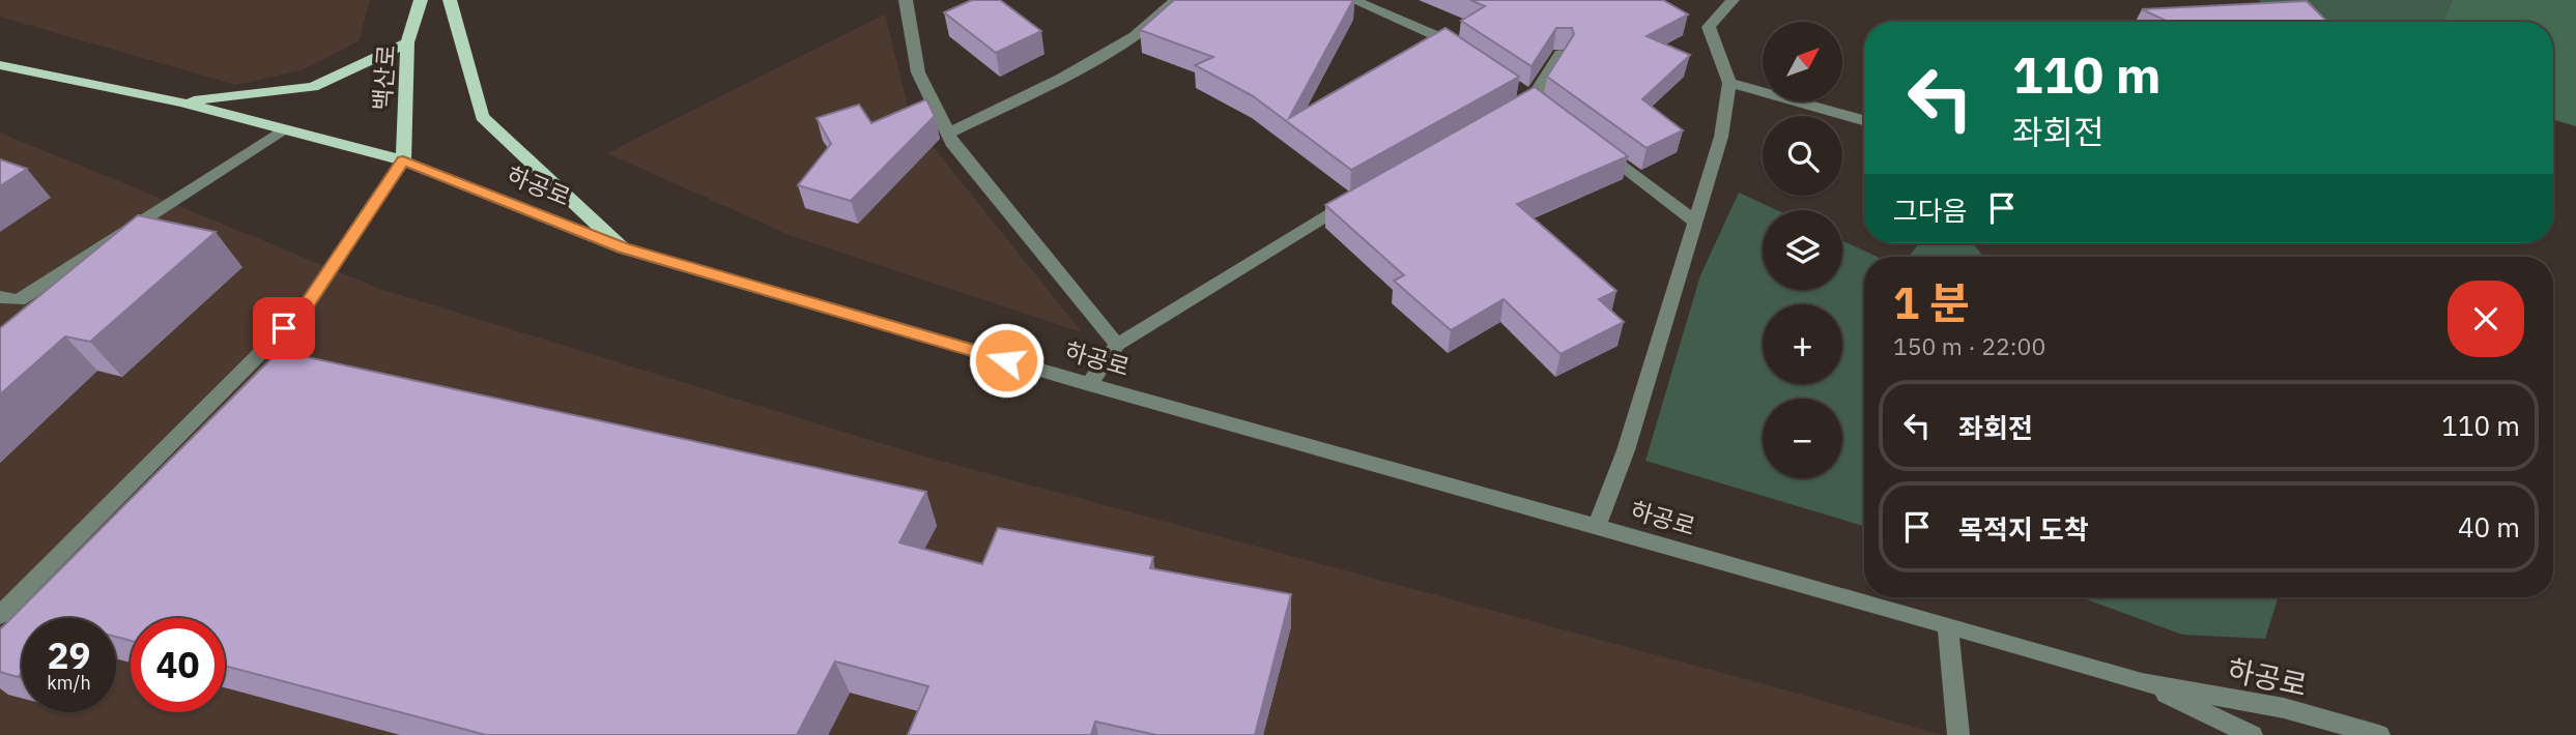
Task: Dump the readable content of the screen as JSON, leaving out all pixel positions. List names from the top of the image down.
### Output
{
  "streets": {
    "main road": ["백산로", "하공로"]
  },
  "crossings": [
    ["백산로", "하공로"]
  ],
  "north": "top right",
  "page": {
    "map_buttons": ["+", "−"],
    "turn": ["110 m", "좌회전"],
    "then": "그다음",
    "heading": ["1 분", "150 m · 22:00"],
    "list": [
      {
        "name": "좌회전",
        "value": "110 m"
      },
      {
        "name": "목적지 도착",
        "value": "40 m"
      }
    ],
    "speed": "29 km/h",
    "limit": "40"
  }
}
